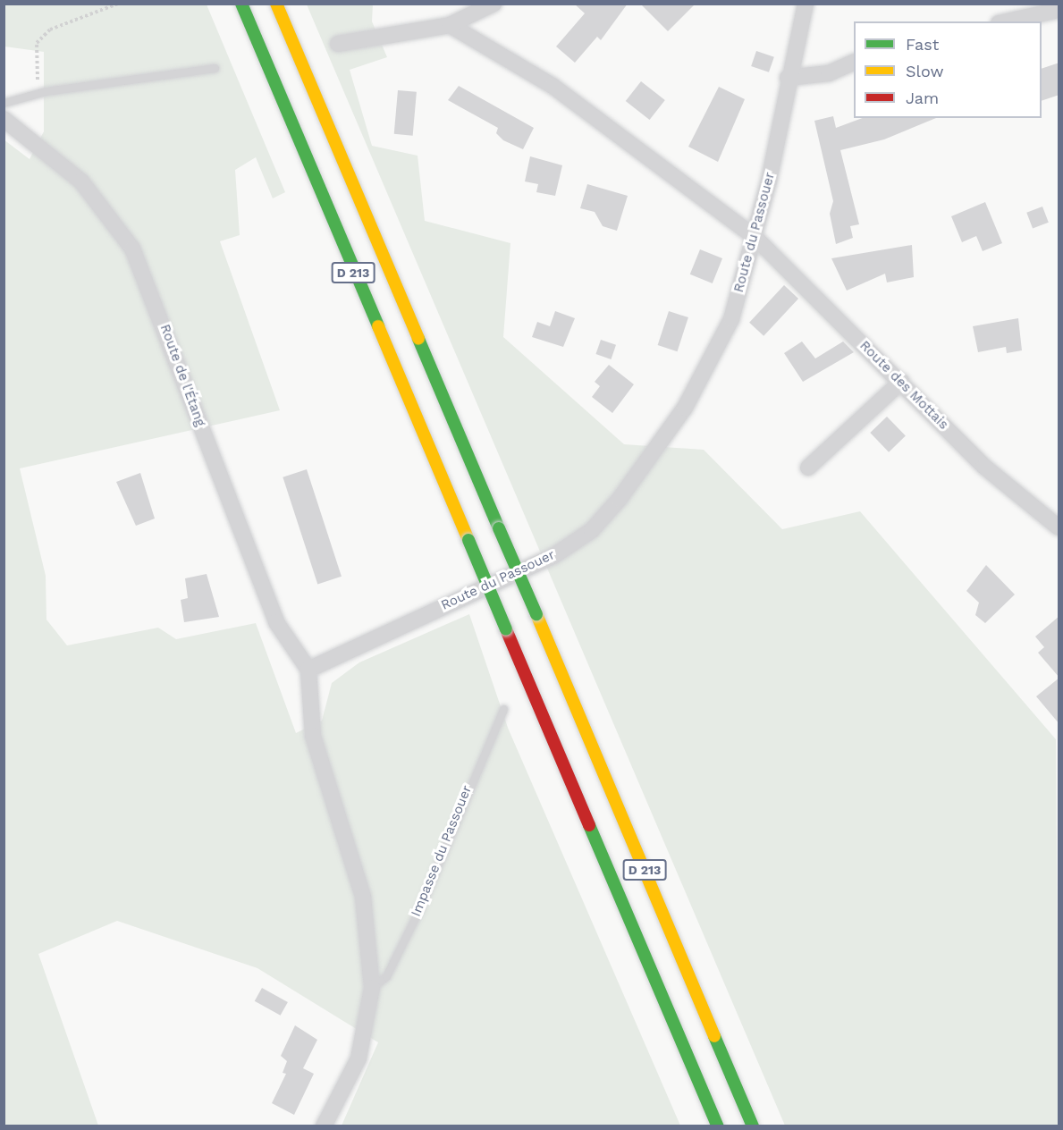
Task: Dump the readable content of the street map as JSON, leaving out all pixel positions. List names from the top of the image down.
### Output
{
  "streets": {
    "highway": ["D 213"],
    "street": ["Route du Passouer", "Route de l'Étang", "Route des Mottais"],
    "lane": ["Impasse du Passouer"]
  },
  "crossings": [
    ["Route du Passouer", "Route de l'Étang"],
    ["Route du Passouer", "Route des Mottais"]
  ],
  "legend": ["Fast", "Slow", "Jam"]
}
